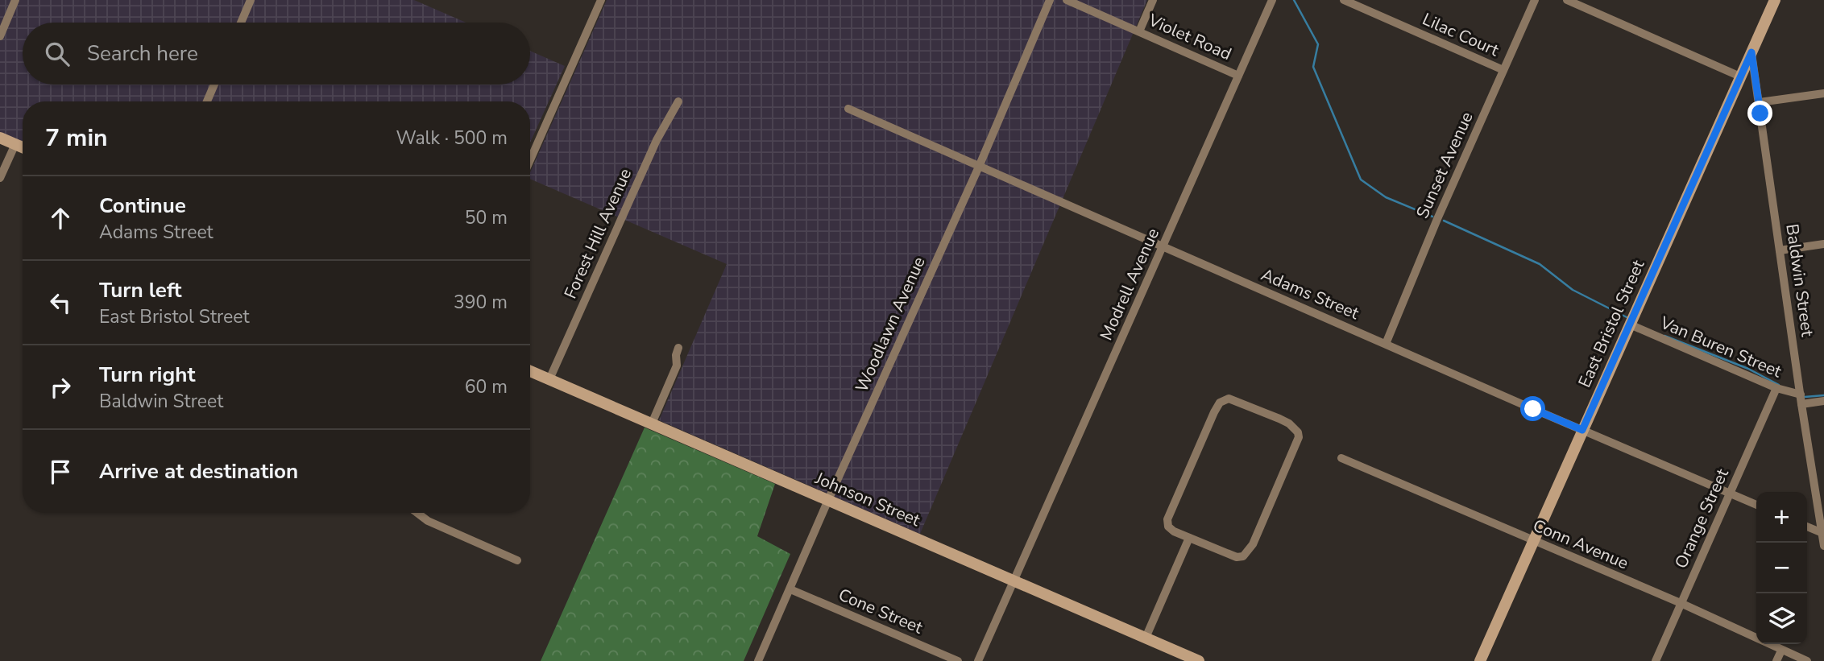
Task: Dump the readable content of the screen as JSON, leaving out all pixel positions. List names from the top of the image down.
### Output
{
  "streets": {
    "street": [
      "Lilac Court",
      "Violet Road",
      "Sunset Avenue",
      "Forest Hill Avenue",
      "Baldwin Street",
      "Modrell Avenue",
      "Adams Street",
      "East Bristol Street",
      "Woodlawn Avenue",
      "Van Buren Street",
      "Johnson Street",
      "Orange Street",
      "Conn Avenue",
      "Cone Street"
    ]
  },
  "crossings": [
    ["Lilac Court", "Sunset Avenue"],
    ["Violet Road", "Modrell Avenue"],
    ["Sunset Avenue", "Adams Street"],
    ["Forest Hill Avenue", "Johnson Street"],
    ["Baldwin Street", "East Bristol Street"],
    ["Baldwin Street", "Van Buren Street"],
    ["Modrell Avenue", "Adams Street"],
    ["Modrell Avenue", "Johnson Street"],
    ["Adams Street", "East Bristol Street"],
    ["Adams Street", "Woodlawn Avenue"],
    ["Adams Street", "Orange Street"],
    ["East Bristol Street", "Van Buren Street"],
    ["East Bristol Street", "Conn Avenue"],
    ["Woodlawn Avenue", "Johnson Street"],
    ["Woodlawn Avenue", "Cone Street"],
    ["Van Buren Street", "Orange Street"],
    ["Orange Street", "Conn Avenue"]
  ],
  "page": {
    "search": "Search here",
    "heading": ["7 min", "Walk · 500 m"],
    "list": [
      ["Continue", "Adams Street", "50 m"],
      ["Turn left", "East Bristol Street", "390 m"],
      ["Turn right", "Baldwin Street", "60 m"],
      "Arrive at destination"
    ],
    "map_buttons": ["+", "−"]
  }
}
